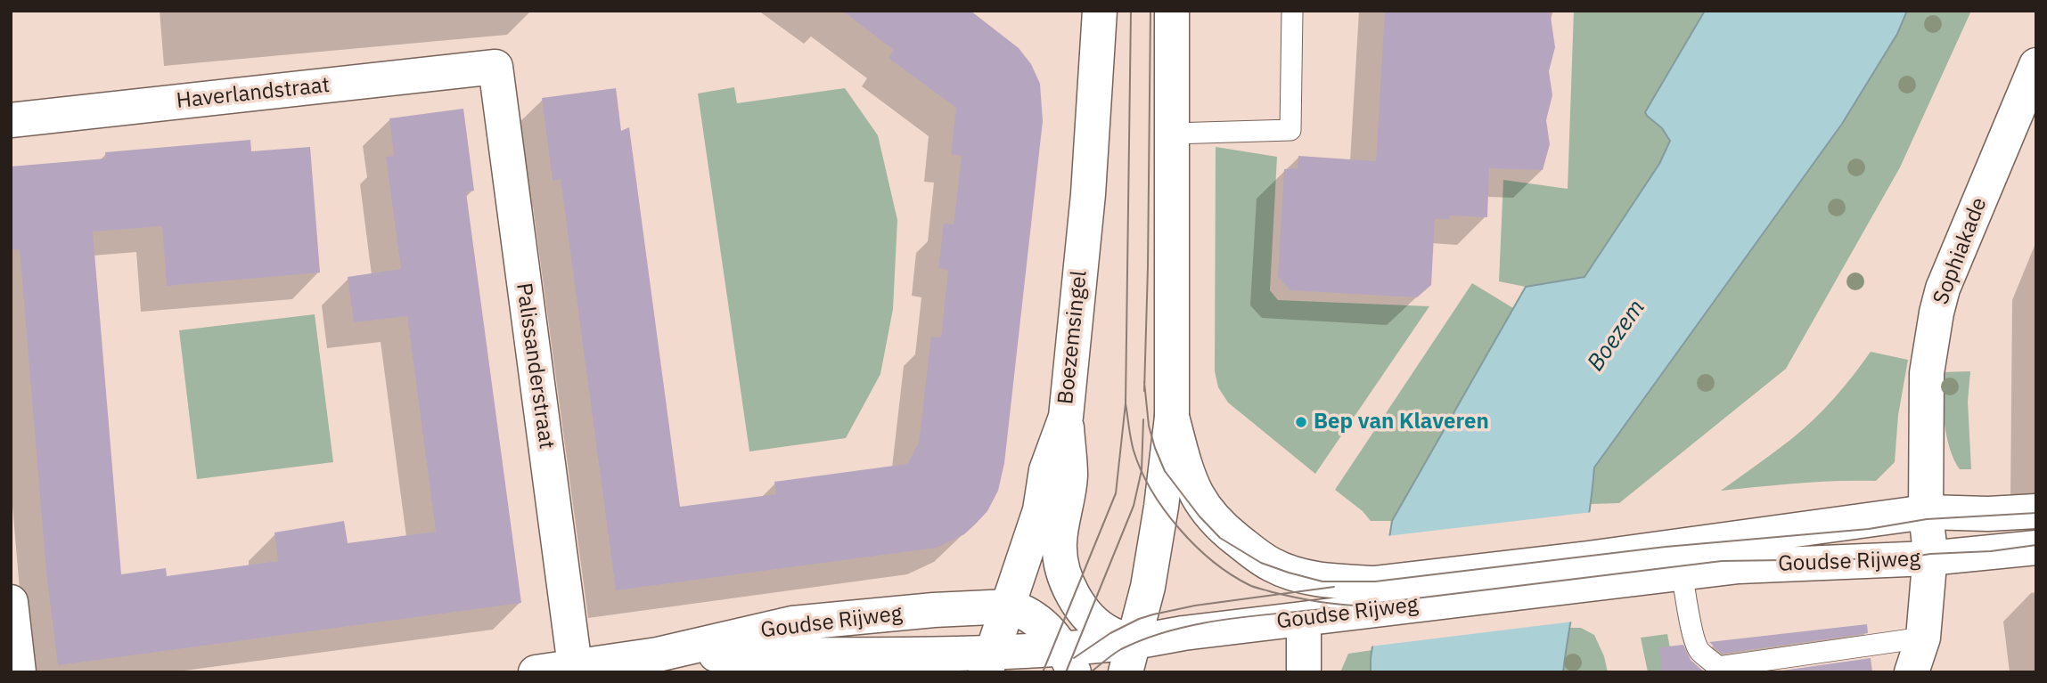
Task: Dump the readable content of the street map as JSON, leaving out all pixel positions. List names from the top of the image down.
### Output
{
  "streets": {
    "street": [
      "Haverlandstraat",
      "Sophiakade",
      "Boezemsingel",
      "Palissanderstraat",
      "Goudse Rijweg"
    ]
  },
  "crossings": [
    ["Haverlandstraat", "Palissanderstraat"],
    ["Sophiakade", "Goudse Rijweg"],
    ["Boezemsingel", "Goudse Rijweg"],
    ["Palissanderstraat", "Goudse Rijweg"]
  ],
  "water": ["Boezem"],
  "places": ["Bep van Klaveren"]
}
